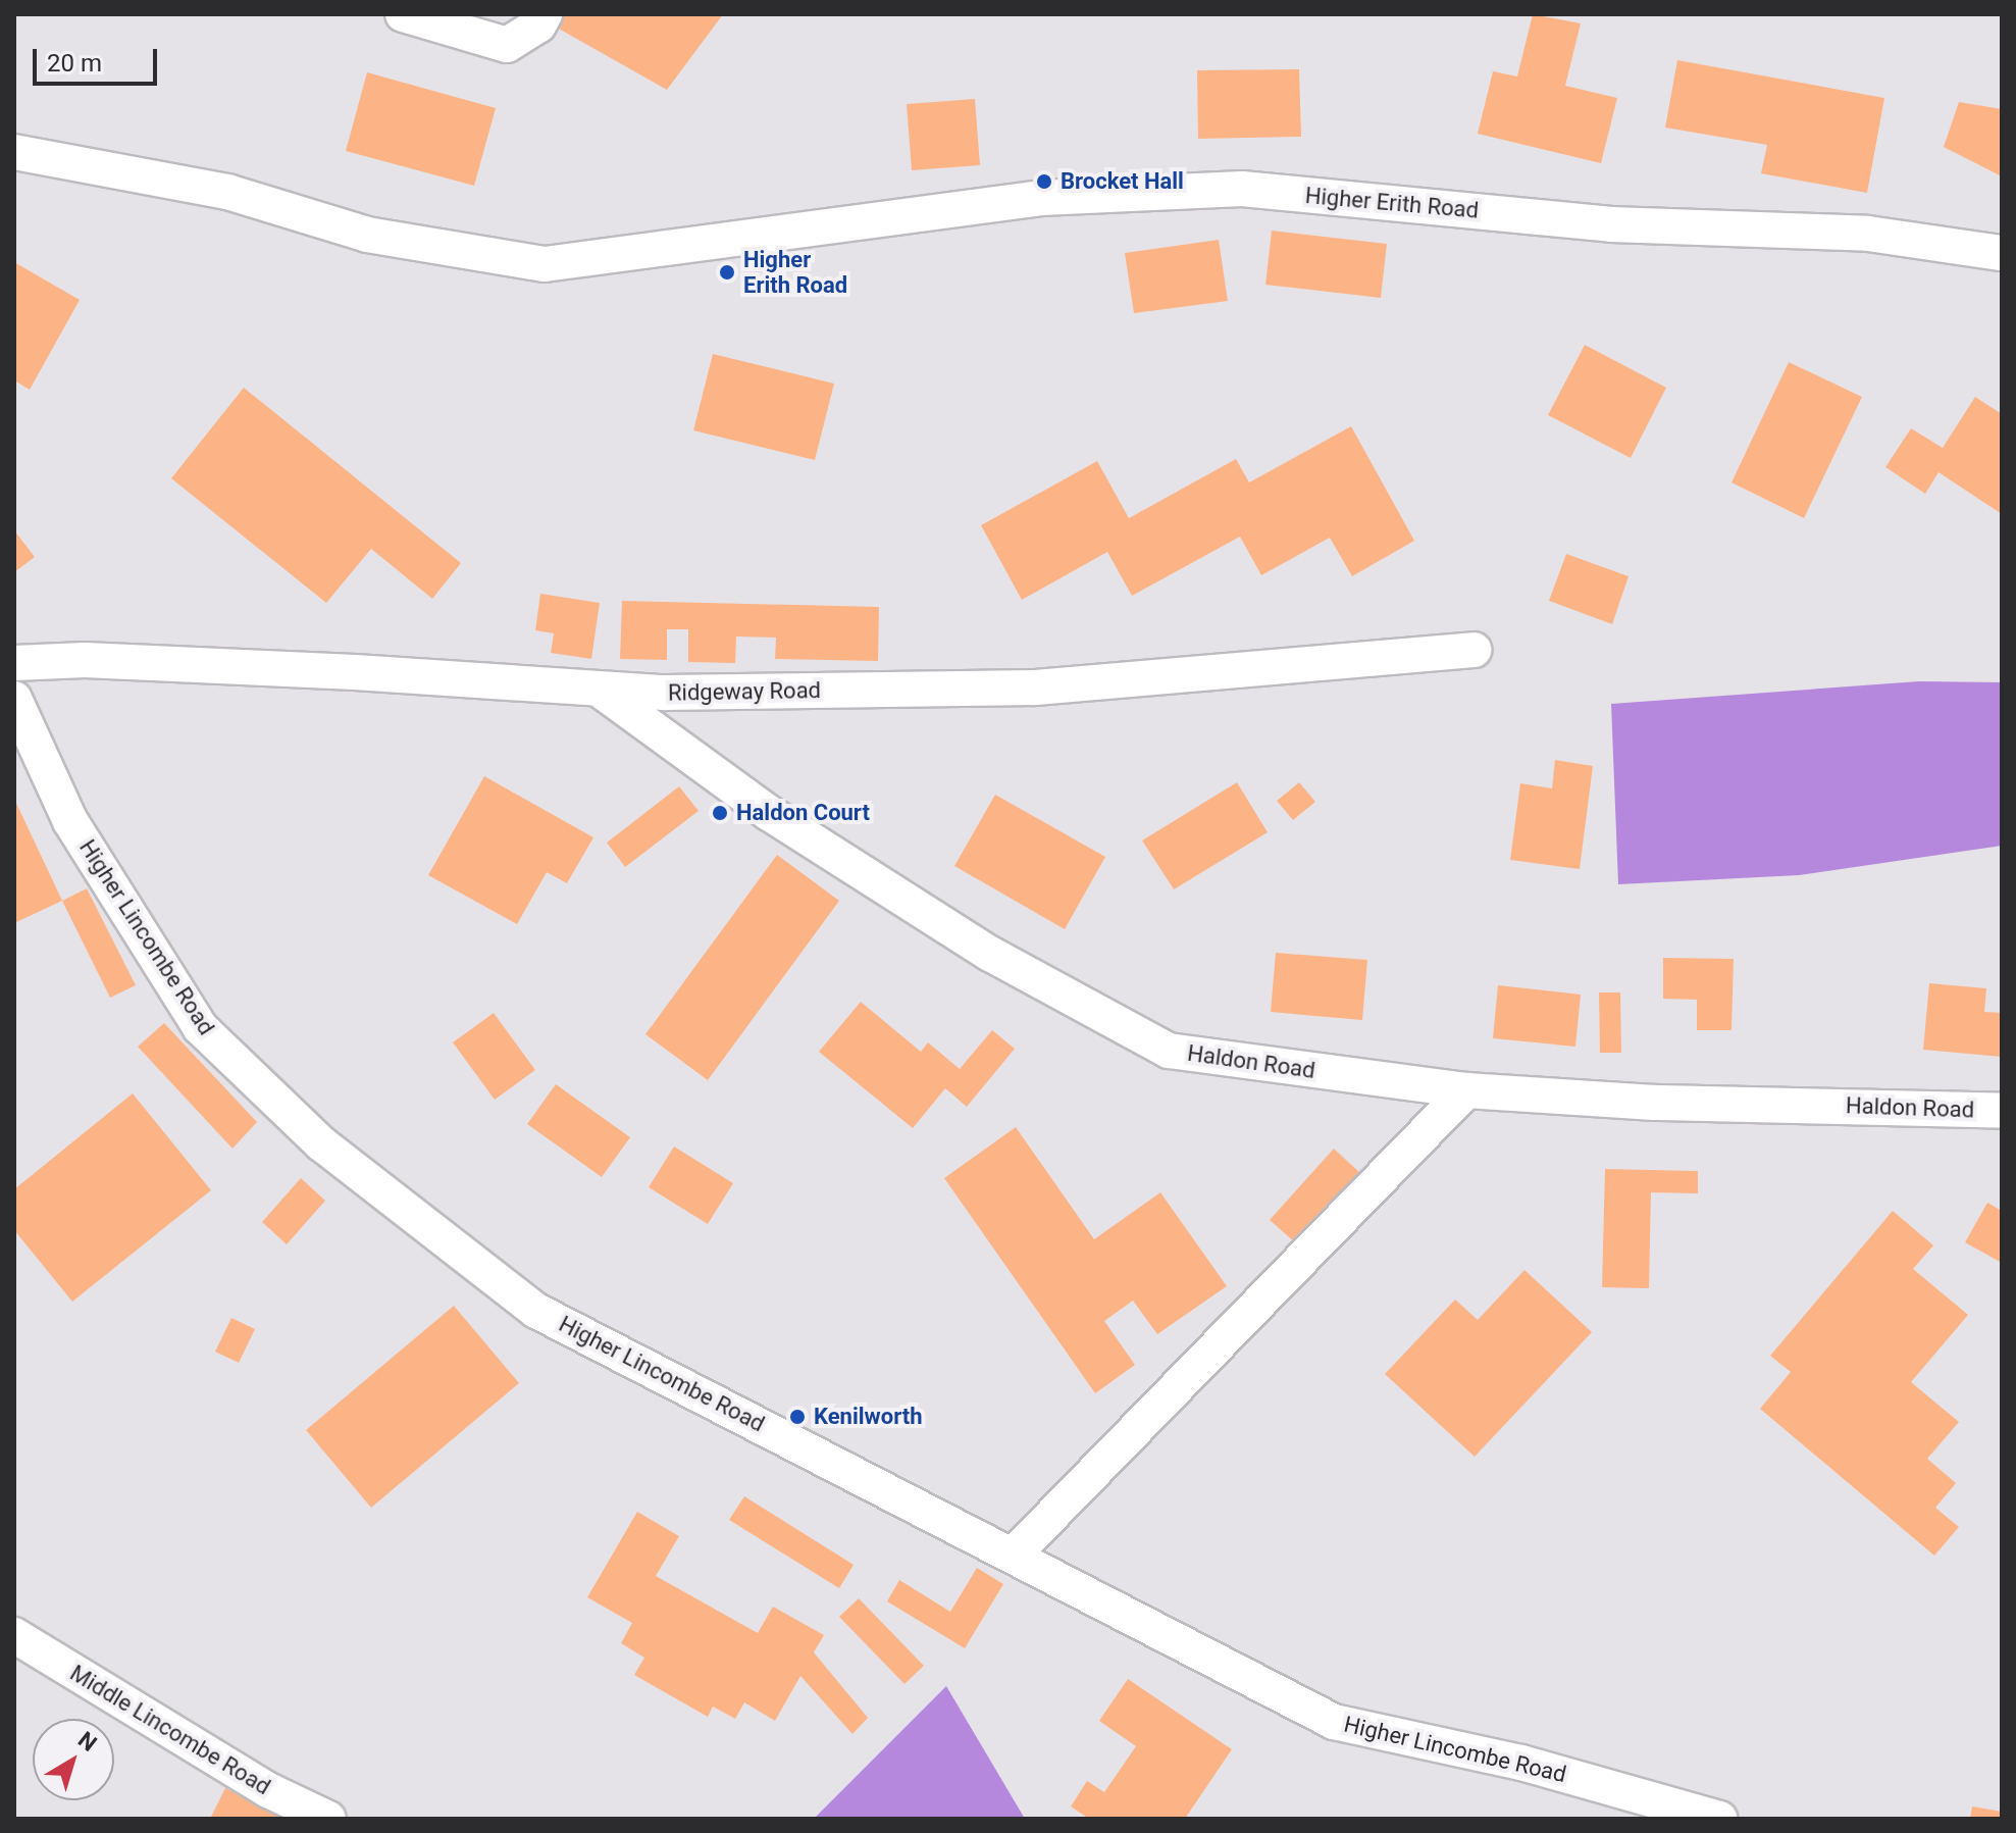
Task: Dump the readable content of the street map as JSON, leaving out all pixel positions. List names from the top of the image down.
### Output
{
  "streets": {
    "street": [
      "Higher Erith Road",
      "Ridgeway Road",
      "Higher Lincombe Road",
      "Haldon Road",
      "Middle Lincombe Road"
    ]
  },
  "crossings": [
    ["Ridgeway Road", "Haldon Road"]
  ],
  "places": [
    "Brocket Hall",
    "Higher Erith Road",
    "Haldon Court",
    "Kenilworth"
  ],
  "scale_bar": "20 m",
  "north": "top right"
}
